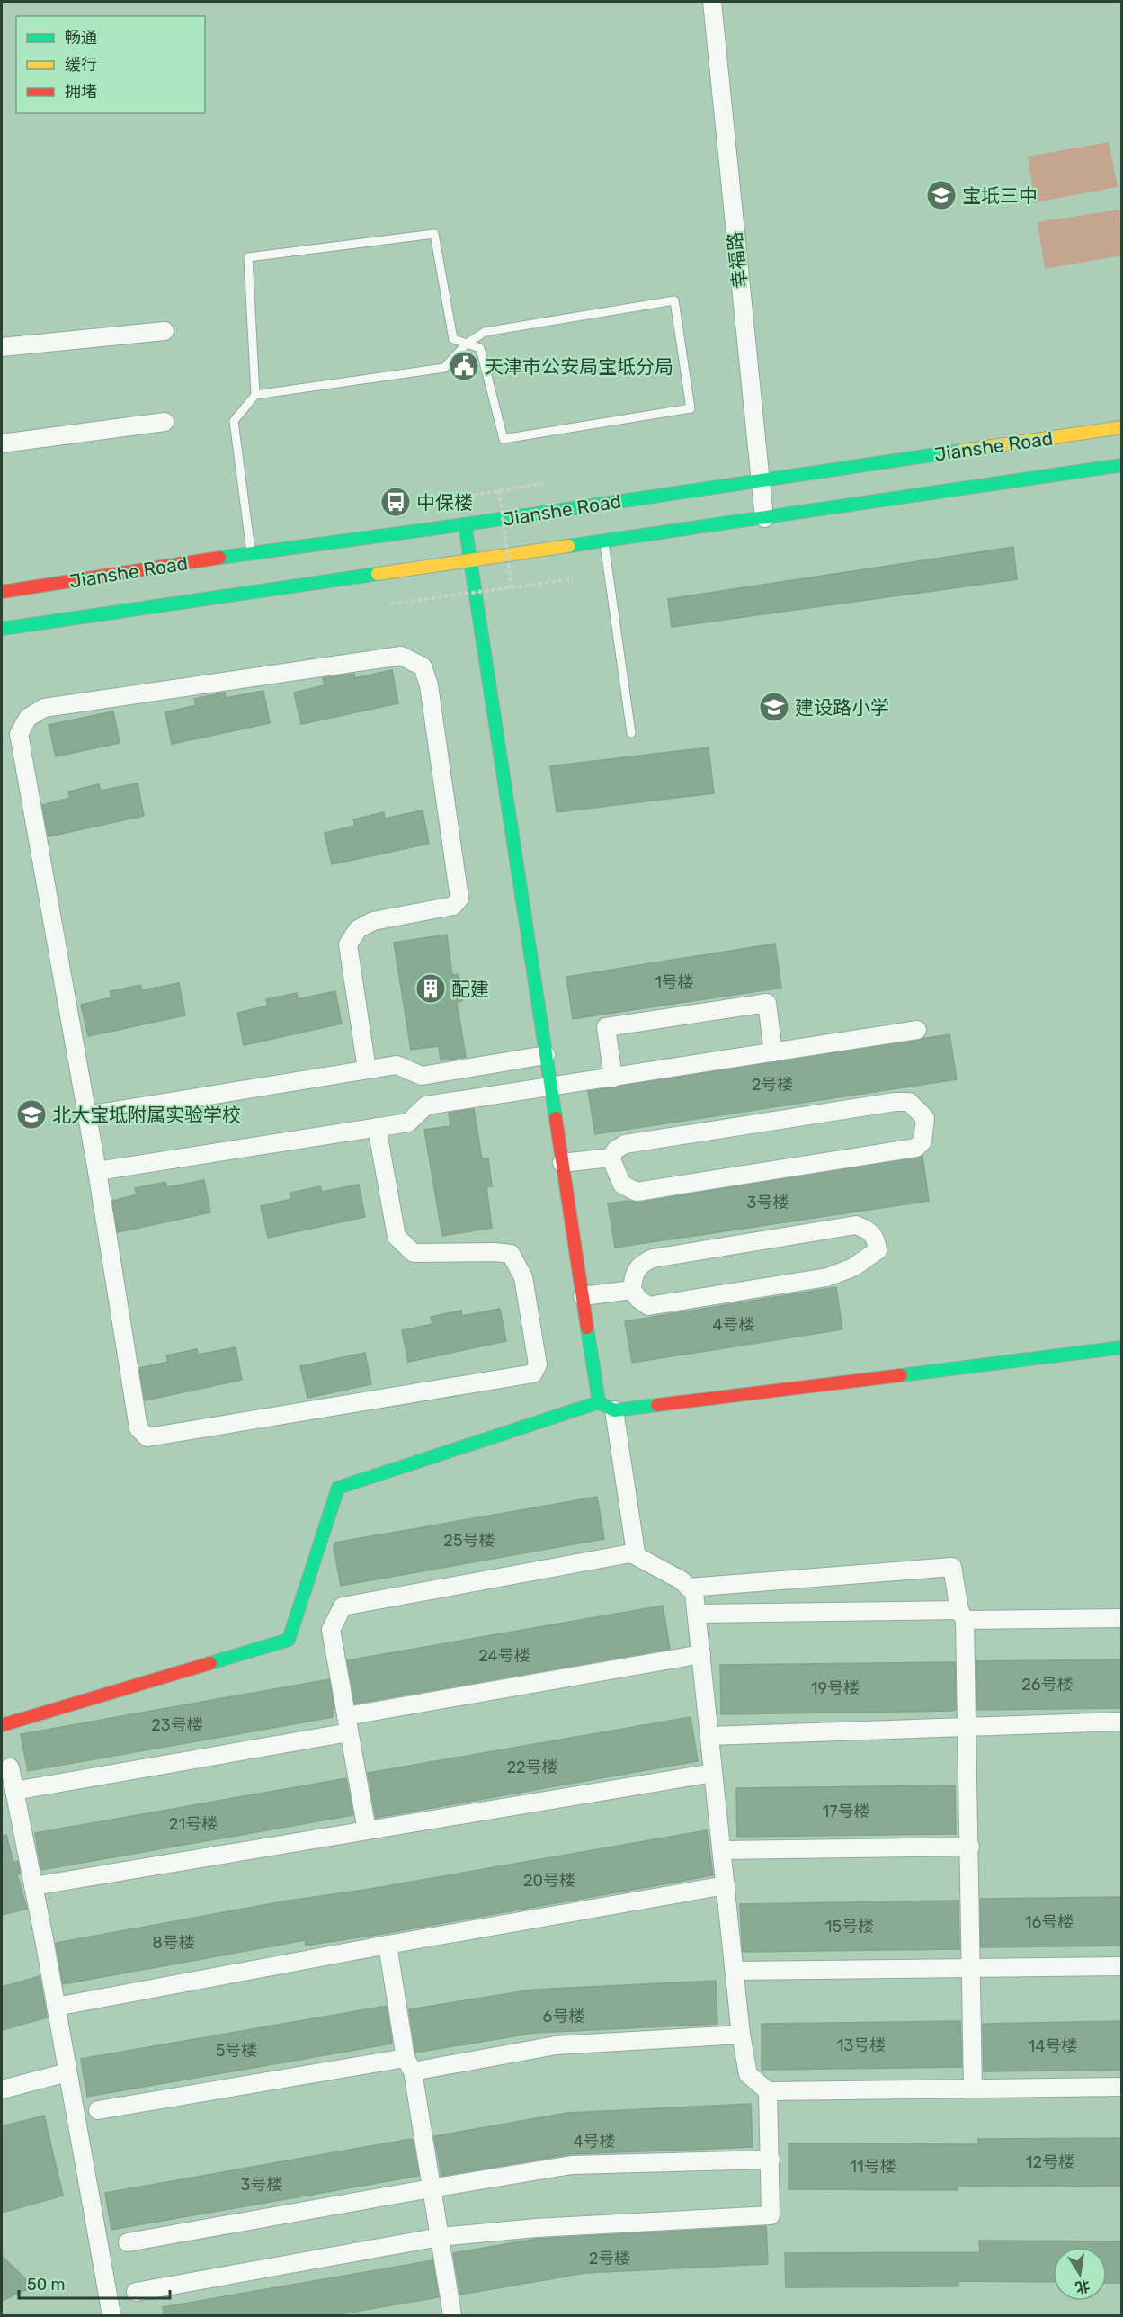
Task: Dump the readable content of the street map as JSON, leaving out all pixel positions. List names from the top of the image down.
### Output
{
  "streets": {
    "main road": ["Jianshe Road"],
    "street": ["幸福路"]
  },
  "crossings": [
    ["幸福路", "Jianshe Road"]
  ],
  "places": {
    "school or university": ["宝坻三中", "建设路小学", "北大宝坻附属实验学校"],
    "public building": ["天津市公安局宝坻分局"],
    "bus stop": ["中保楼"],
    "building": ["配建"]
  },
  "house_numbers": [
    "1号楼",
    "2号楼",
    "3号楼",
    "4号楼",
    "25号楼",
    "24号楼",
    "26号楼",
    "19号楼",
    "23号楼",
    "22号楼",
    "17号楼",
    "21号楼",
    "20号楼",
    "16号楼",
    "15号楼",
    "8号楼",
    "6号楼",
    "13号楼",
    "14号楼",
    "5号楼",
    "4号楼",
    "12号楼",
    "11号楼",
    "3号楼",
    "2号楼"
  ],
  "legend": ["畅通", "缓行", "拥堵"],
  "scale_bar": "50 m",
  "north": "bottom"
}
